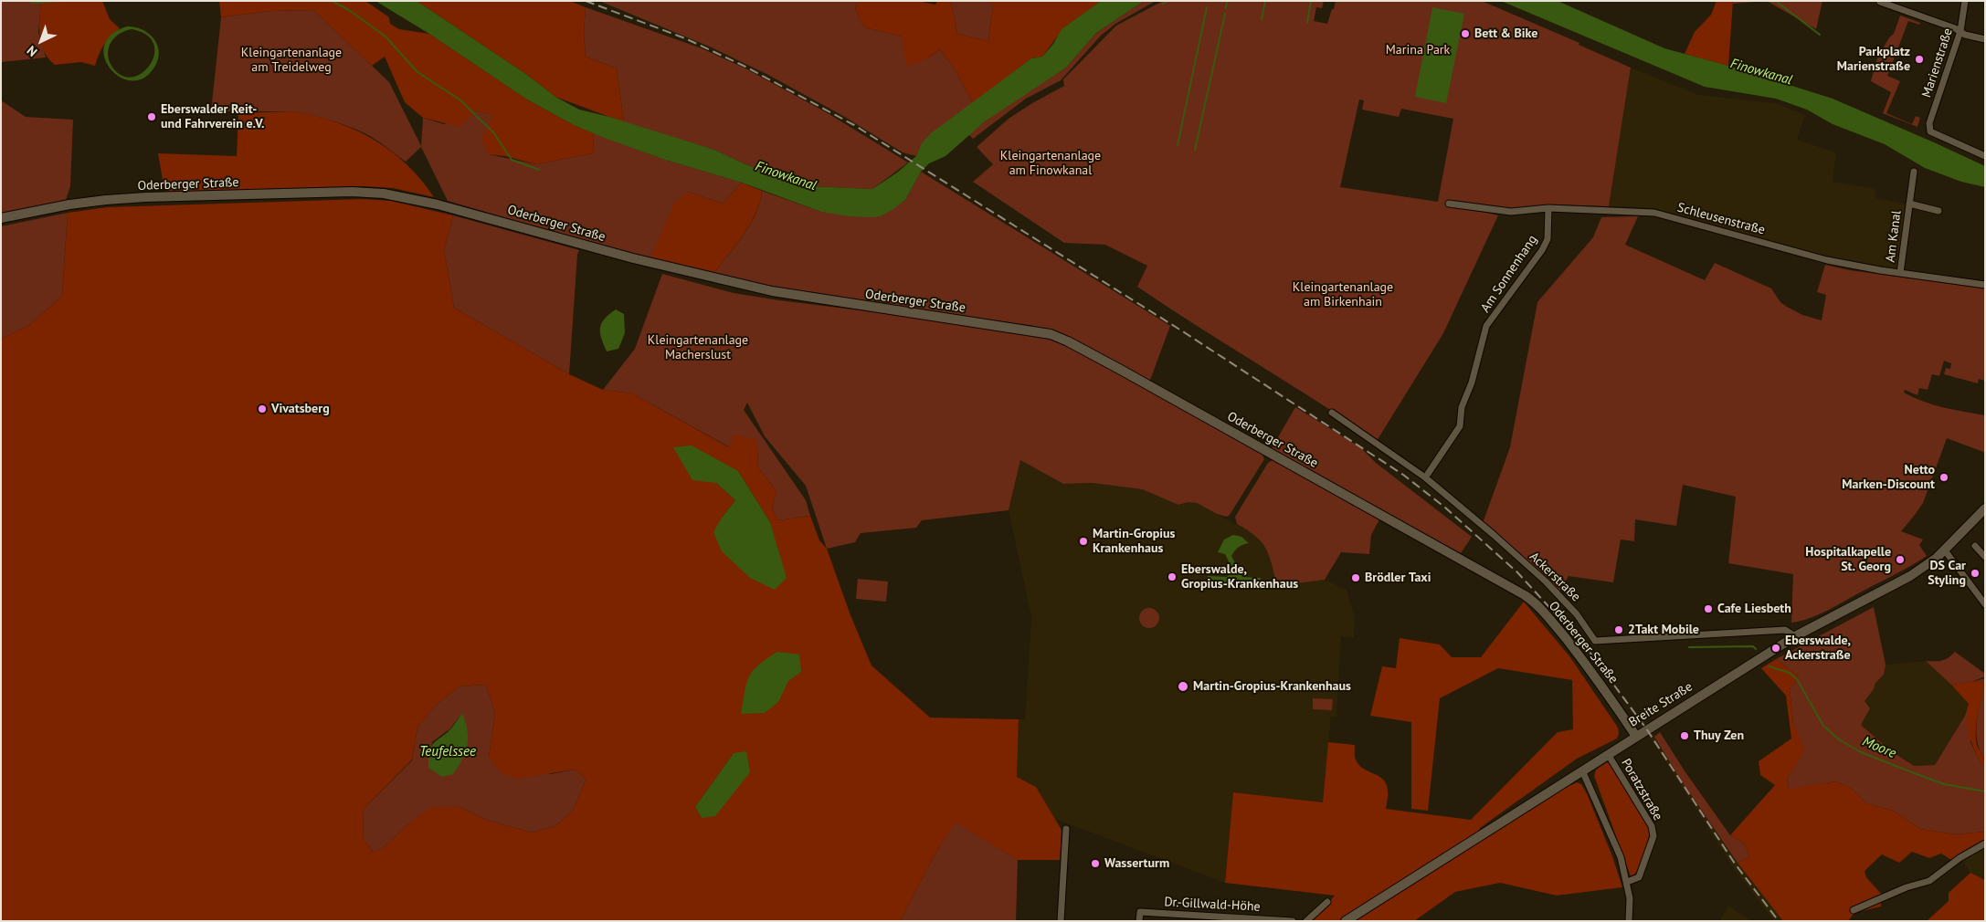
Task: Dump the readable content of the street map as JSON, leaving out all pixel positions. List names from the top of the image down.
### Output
{
  "streets": {
    "main road": ["Oderberger Straße", "Breite Straße"],
    "street": [
      "Marienstraße",
      "Schleusenstraße",
      "Am Kanal",
      "Am Sonnenhang",
      "Ackerstraße",
      "Poratzstraße",
      "Dr.-Gillwald-Höhe"
    ]
  },
  "crossings": [
    ["Oderberger Straße", "Breite Straße"],
    ["Schleusenstraße", "Am Kanal"],
    ["Schleusenstraße", "Am Sonnenhang"],
    ["Ackerstraße", "Breite Straße"],
    ["Breite Straße", "Poratzstraße"]
  ],
  "water": ["Finowkanal", "Moore", "Teufelssee"],
  "parks": [
    "Marina Park",
    "Kleingartenanlage am Treidelweg",
    "Kleingartenanlage am Finowkanal",
    "Kleingartenanlage am Birkenhain",
    "Kleingartenanlage Macherslust"
  ],
  "places": [
    "Bett & Bike",
    "Parkplatz Marienstraße",
    "Eberswalder Reit- und Fahrverein e.V.",
    "Vivatsberg",
    "Netto Marken-Discount",
    "Martin-Gropius Krankenhaus",
    "Hospitalkapelle St. Georg",
    "DS Car Styling",
    "Eberswalde, Gropius-Krankenhaus",
    "Brödler Taxi",
    "Cafe Liesbeth",
    "2Takt Mobile",
    "Eberswalde, Ackerstraße",
    "Martin-Gropius-Krankenhaus",
    "Thuy Zen",
    "Wasserturm"
  ],
  "north": "bottom left"
}
